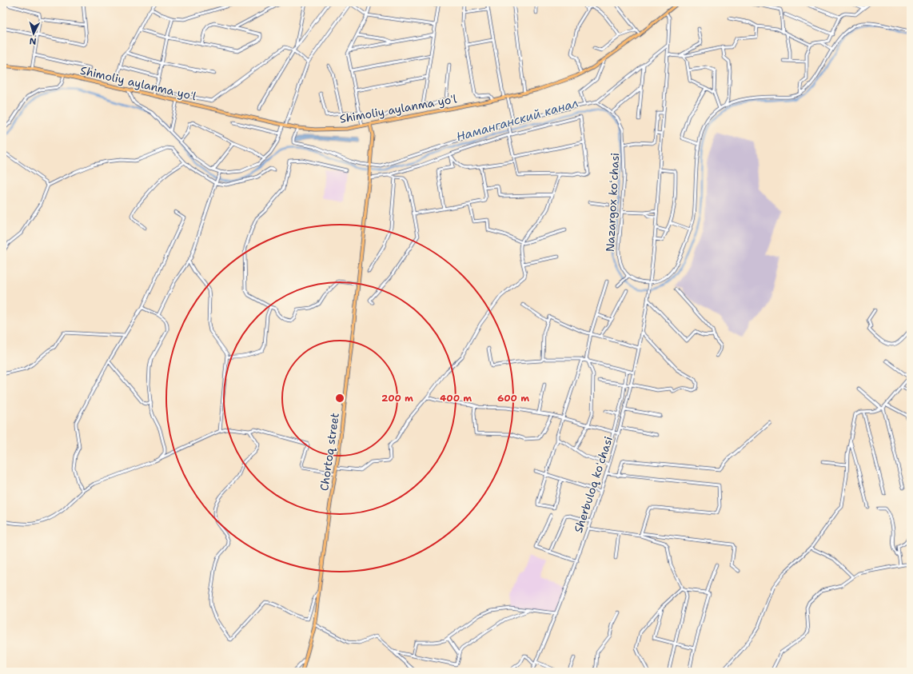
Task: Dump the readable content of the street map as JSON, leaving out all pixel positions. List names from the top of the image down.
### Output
{
  "streets": {
    "main road": ["Shimoliy aylanma yoʻl", "Chortoq street"],
    "street": ["Nazargox koʻchasi", "Sherbuloq koʻchasi"]
  },
  "crossings": [
    ["Shimoliy aylanma yoʻl", "Chortoq street"],
    ["Shimoliy aylanma yoʻl", "Sherbuloq koʻchasi"]
  ],
  "water": ["Наманганский канал"],
  "north": "bottom",
  "rings": ["200 m", "400 m", "600 m"]
}
